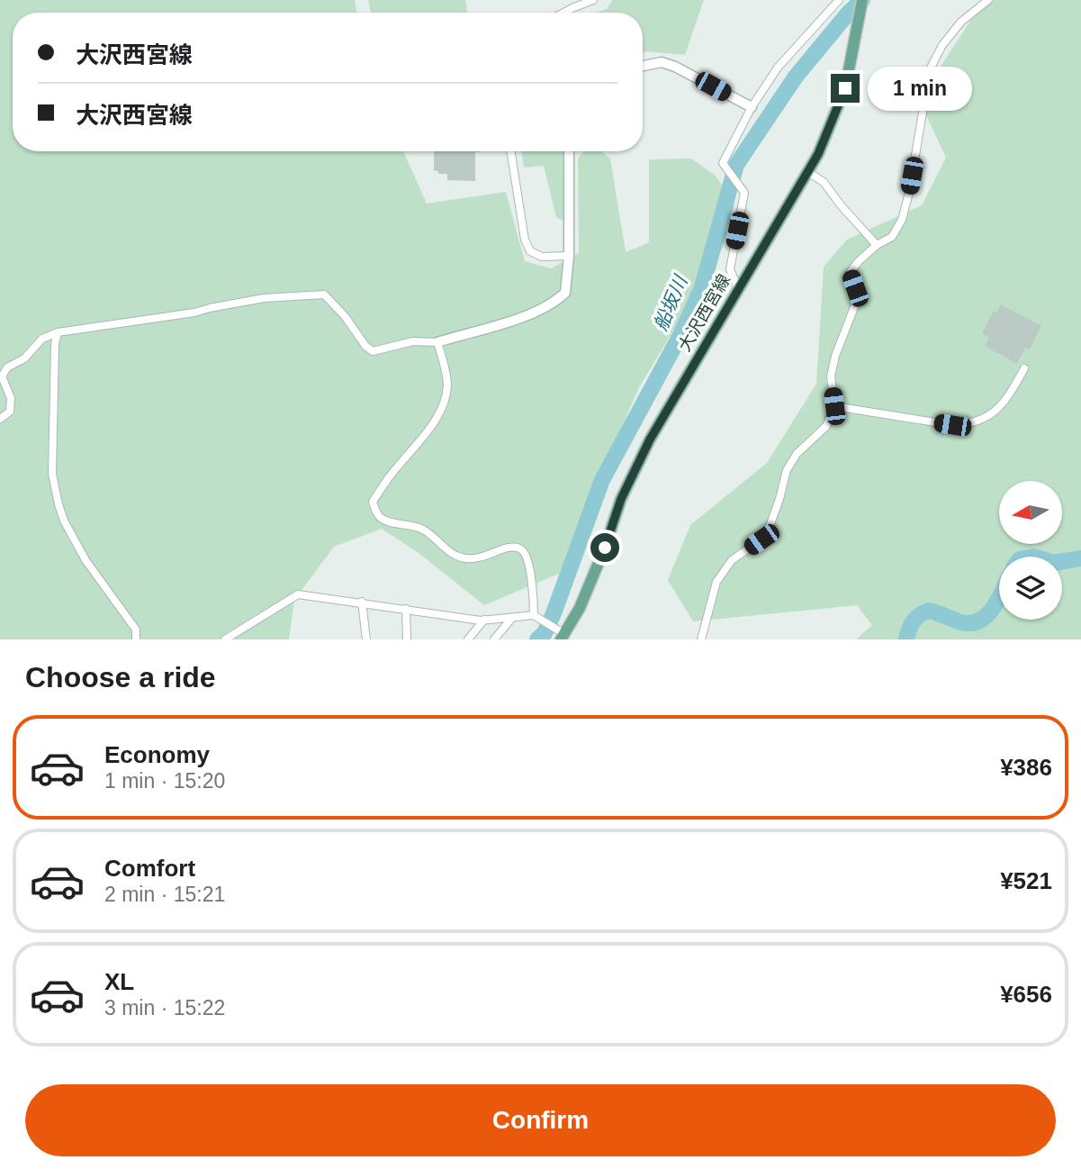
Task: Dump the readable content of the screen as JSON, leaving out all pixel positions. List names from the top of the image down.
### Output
{
  "streets": {
    "main road": ["大沢西宮線"]
  },
  "water": ["船坂川"],
  "north": "left",
  "page": {
    "banner": ["大沢西宮線", "大沢西宮線"],
    "bubble": "1 min",
    "heading": "Choose a ride",
    "list": [
      {
        "name": "Economy",
        "note": "1 min · 15:20",
        "value": "¥386"
      },
      {
        "name": "Comfort",
        "note": "2 min · 15:21",
        "value": "¥521"
      },
      {
        "name": "XL",
        "note": "3 min · 15:22",
        "value": "¥656"
      }
    ],
    "buttons": "Confirm"
  }
}
